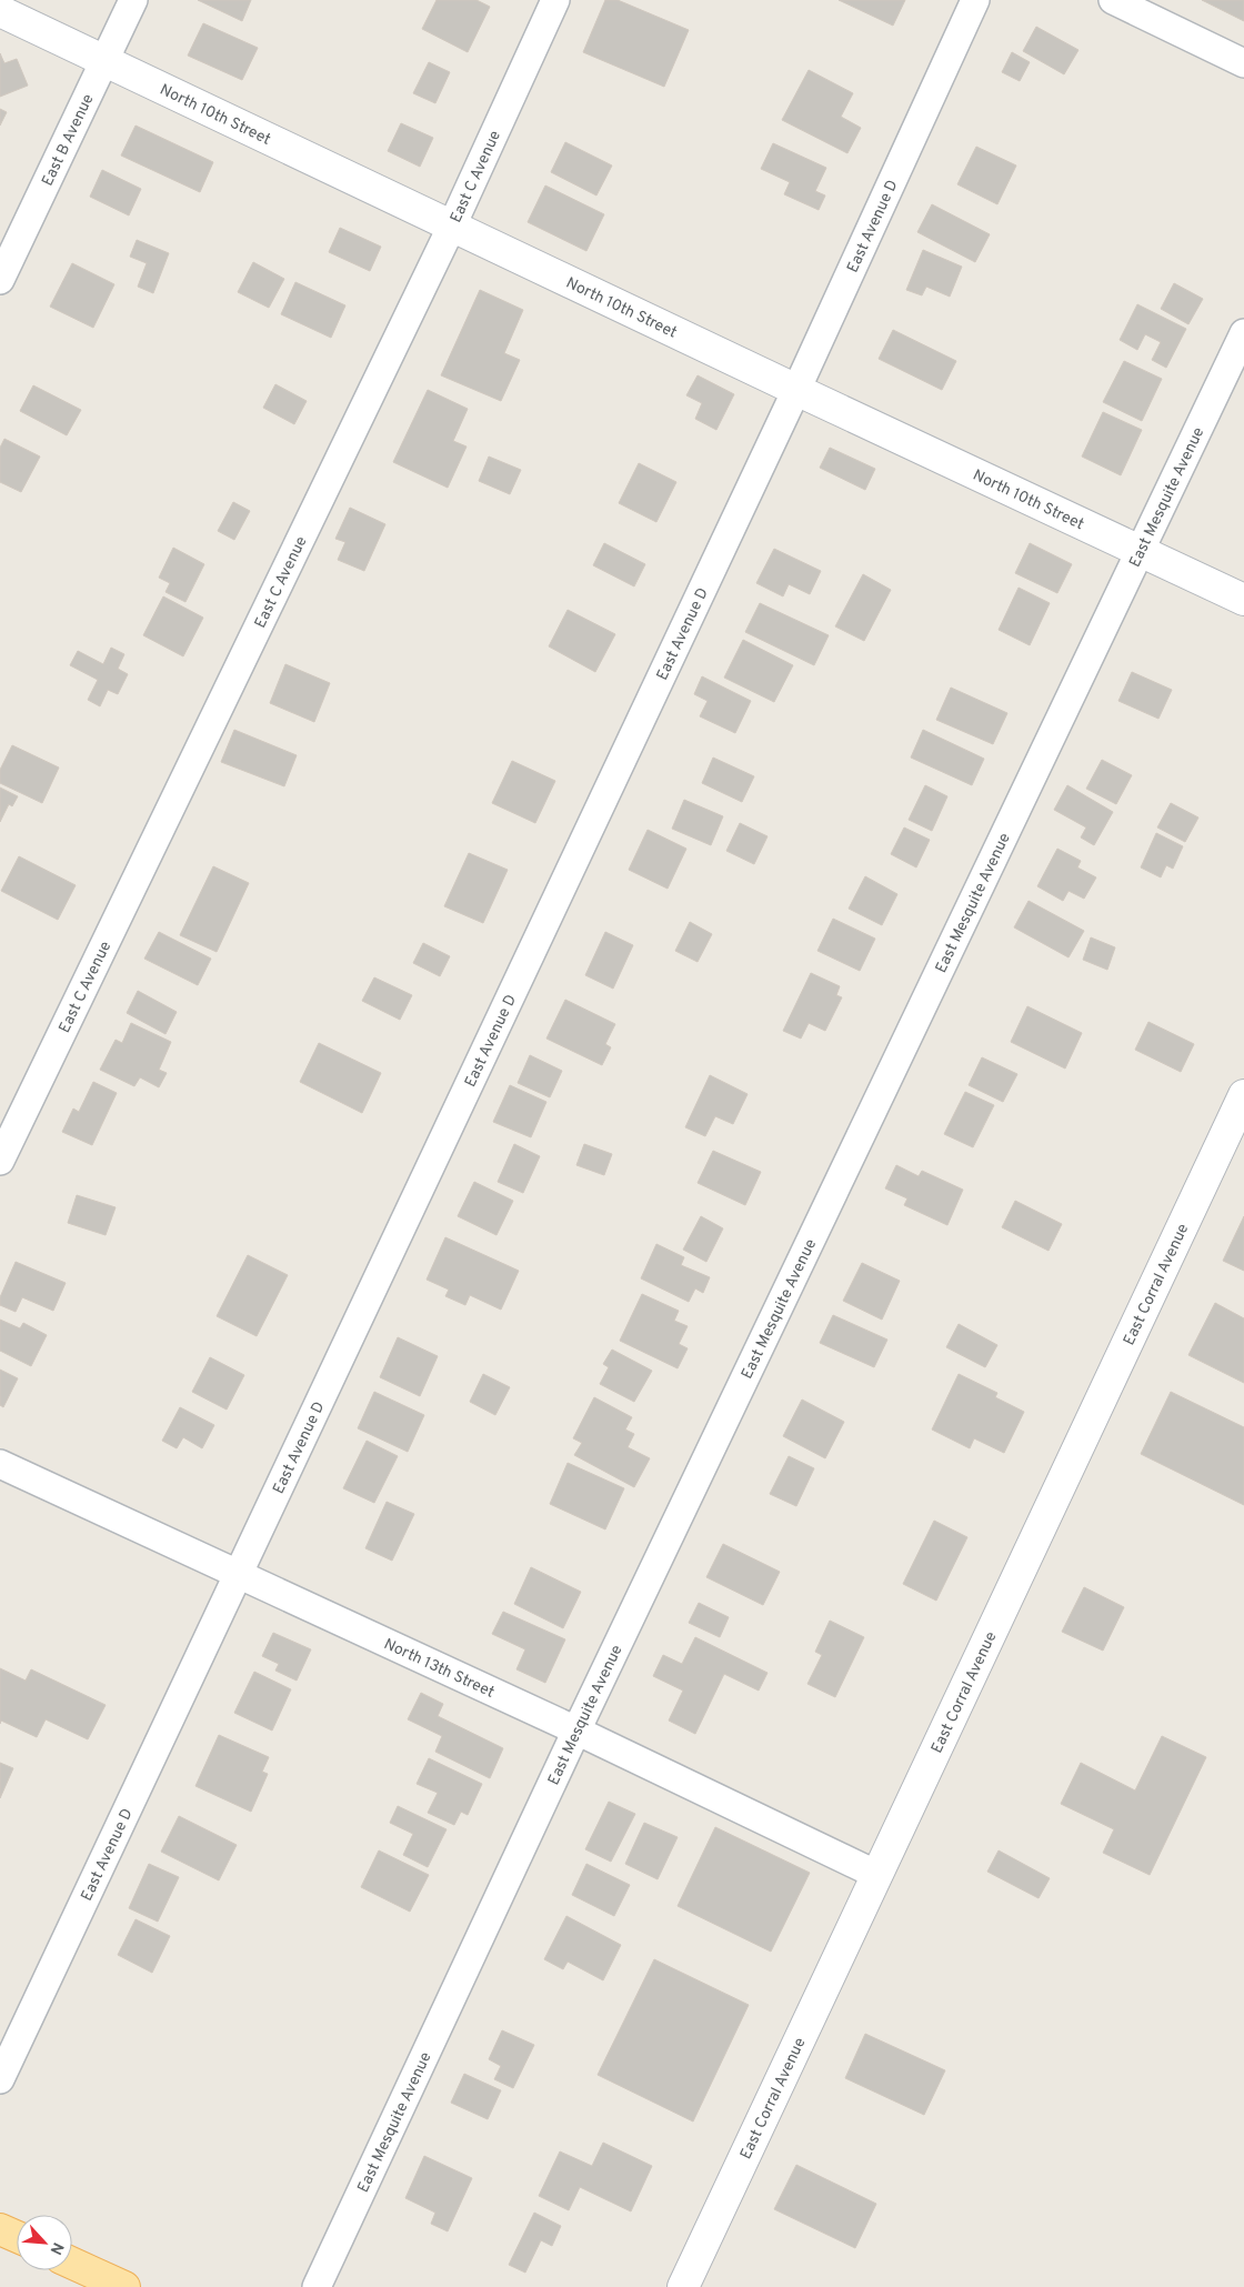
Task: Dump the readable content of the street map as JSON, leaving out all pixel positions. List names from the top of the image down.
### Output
{
  "streets": {
    "street": [
      "North 10th Street",
      "East B Avenue",
      "East C Avenue",
      "East Avenue D",
      "East Mesquite Avenue",
      "East Corral Avenue",
      "North 13th Street"
    ]
  },
  "crossings": [
    ["North 10th Street", "East B Avenue"],
    ["North 10th Street", "East C Avenue"],
    ["North 10th Street", "East Avenue D"],
    ["North 10th Street", "East Mesquite Avenue"],
    ["East Avenue D", "North 13th Street"],
    ["East Mesquite Avenue", "North 13th Street"],
    ["East Corral Avenue", "North 13th Street"]
  ],
  "north": "bottom right"
}
